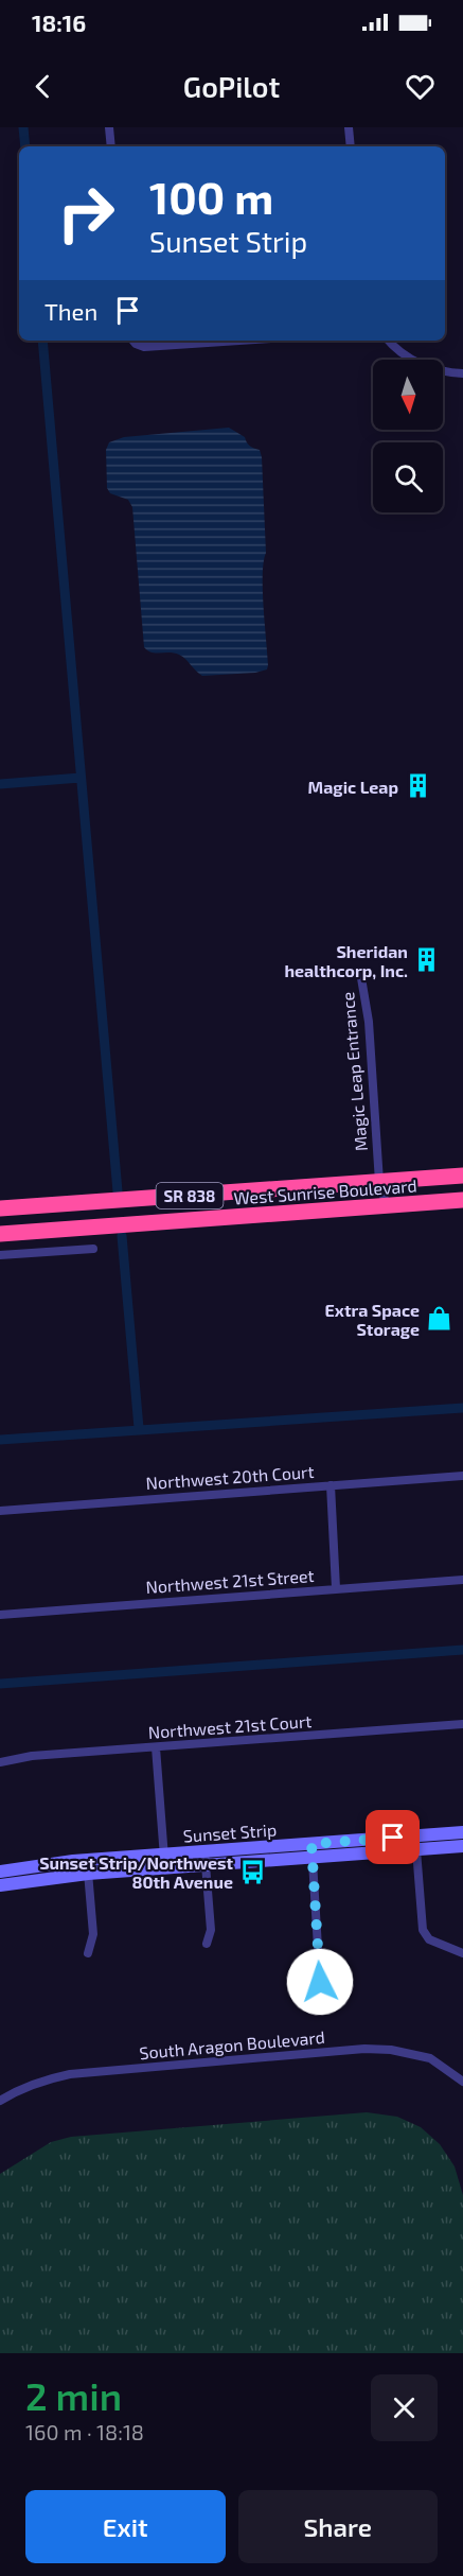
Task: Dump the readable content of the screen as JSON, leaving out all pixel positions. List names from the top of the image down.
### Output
{
  "streets": {
    "highway": ["West Sunrise Boulevard", "SR 838"],
    "street": [
      "Magic Leap Entrance",
      "Northwest 20th Court",
      "Northwest 21st Street",
      "Northwest 21st Court",
      "Sunset Strip",
      "South Aragon Boulevard"
    ]
  },
  "crossings": [
    ["Magic Leap Entrance", "West Sunrise Boulevard"]
  ],
  "places": {
    "building": ["Magic Leap", "Sheridan healthcorp, Inc."],
    "shop": ["Extra Space Storage"],
    "bus stop": ["Sunset Strip/Northwest 80th Avenue"]
  },
  "north": "bottom",
  "page": {
    "status": "18:16",
    "header": "GoPilot",
    "turn": ["100 m", "Sunset Strip"],
    "then": "Then",
    "heading": ["2 min", "160 m · 18:18"],
    "buttons": ["Exit", "Share"]
  }
}
